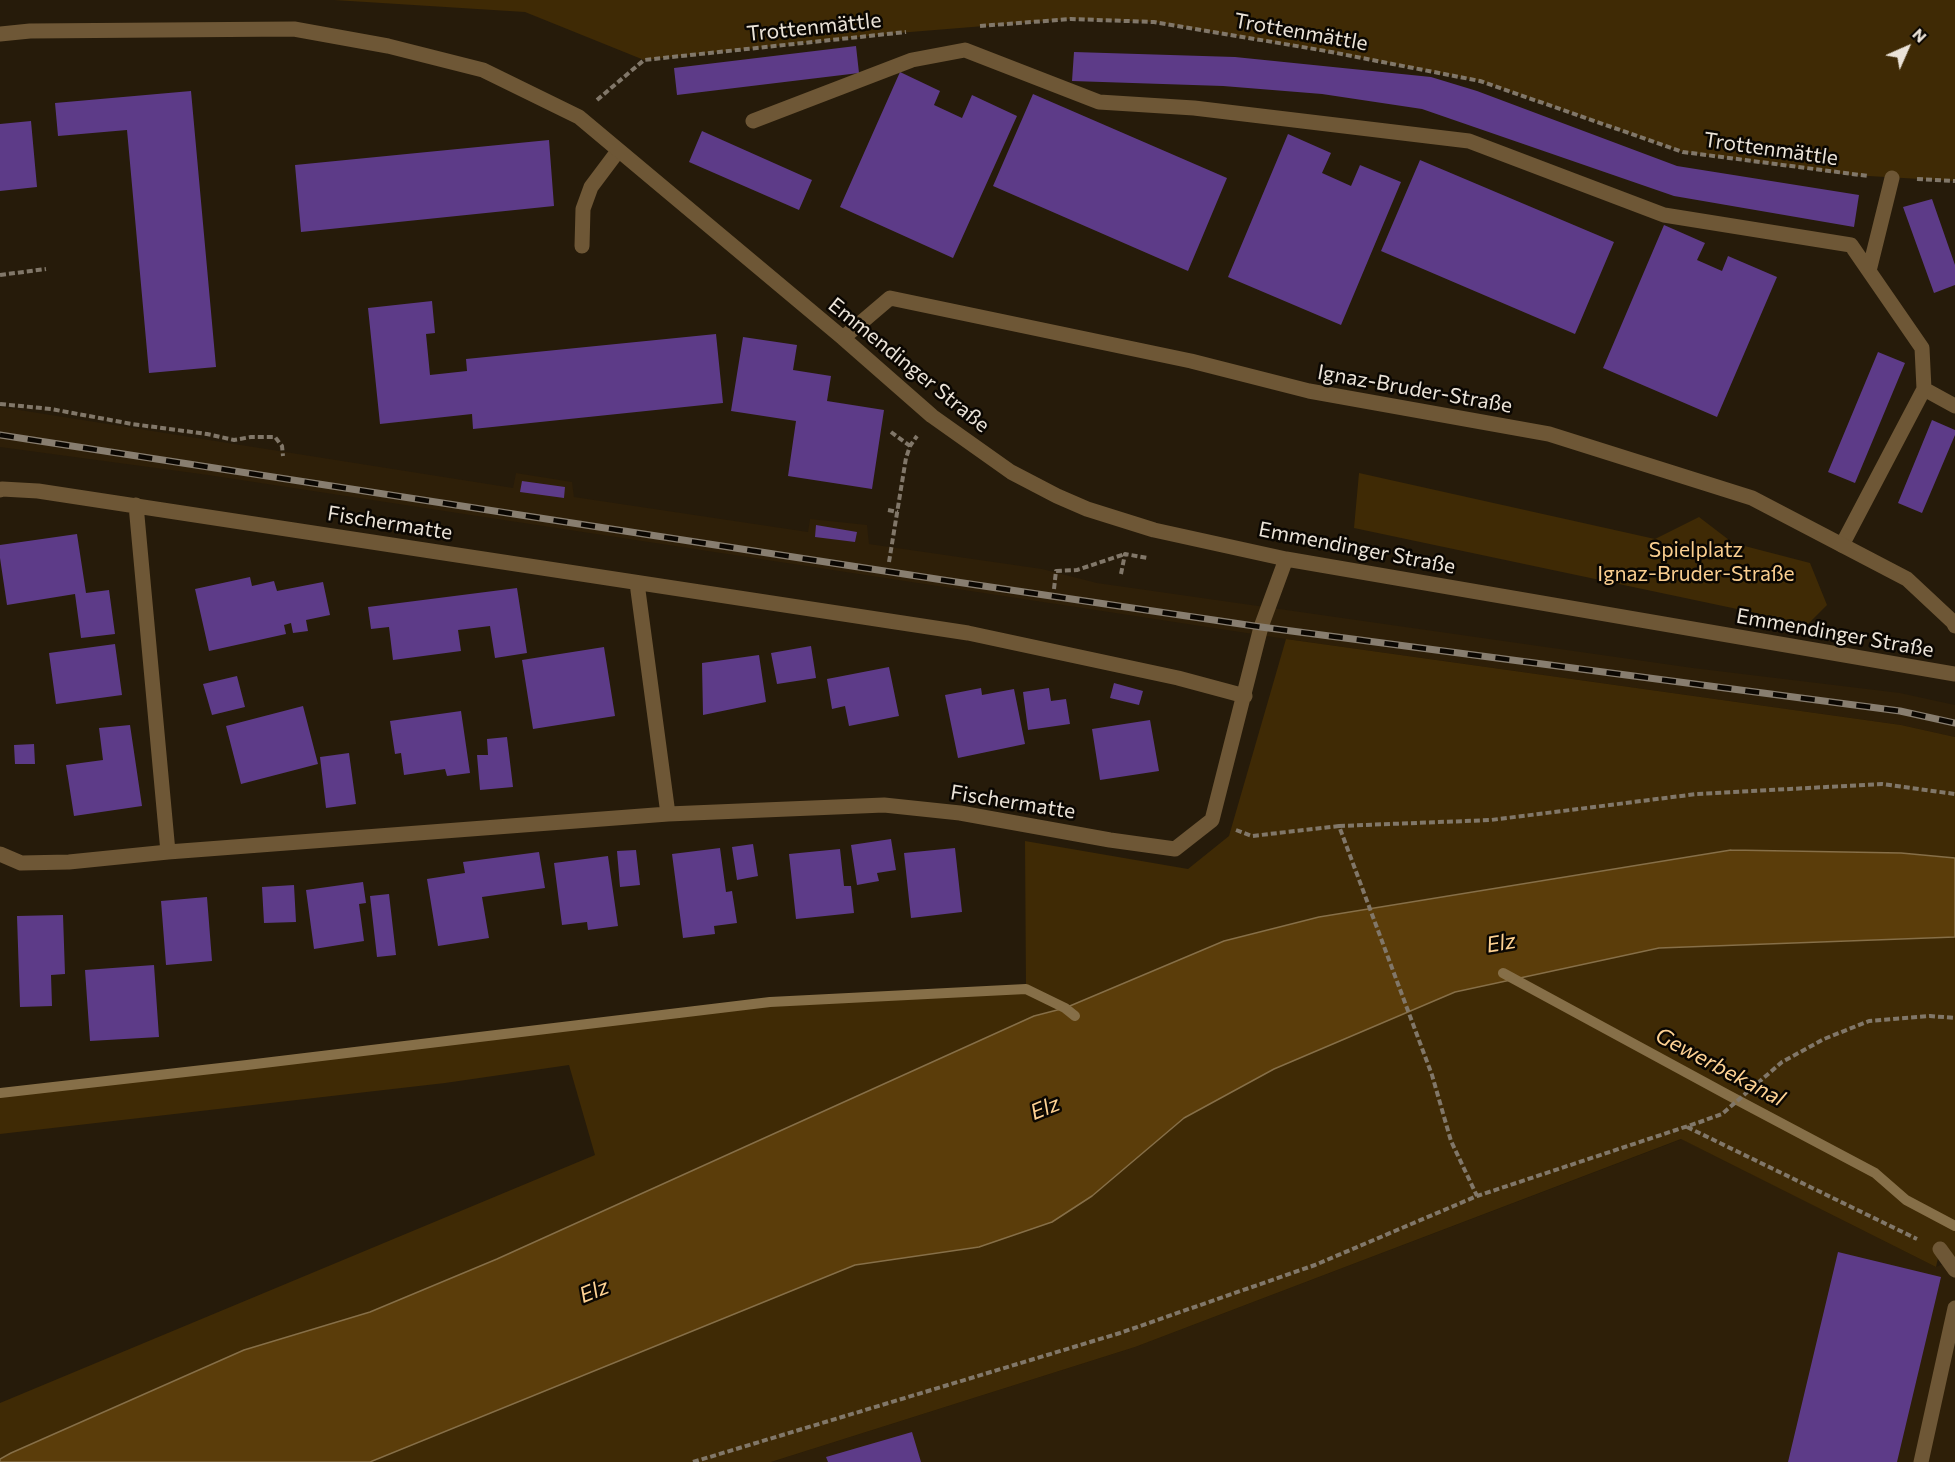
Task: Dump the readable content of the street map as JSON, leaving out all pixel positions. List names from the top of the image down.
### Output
{
  "streets": {
    "street": ["Emmendinger Straße", "Ignaz-Bruder-Straße", "Fischermatte"],
    "path": ["Trottenmättle"]
  },
  "crossings": [
    ["Trottenmättle", "Emmendinger Straße"],
    ["Emmendinger Straße", "Ignaz-Bruder-Straße"]
  ],
  "water": ["Elz", "Gewerbekanal"],
  "parks": ["Spielplatz Ignaz-Bruder-Straße"],
  "north": "top right"
}
